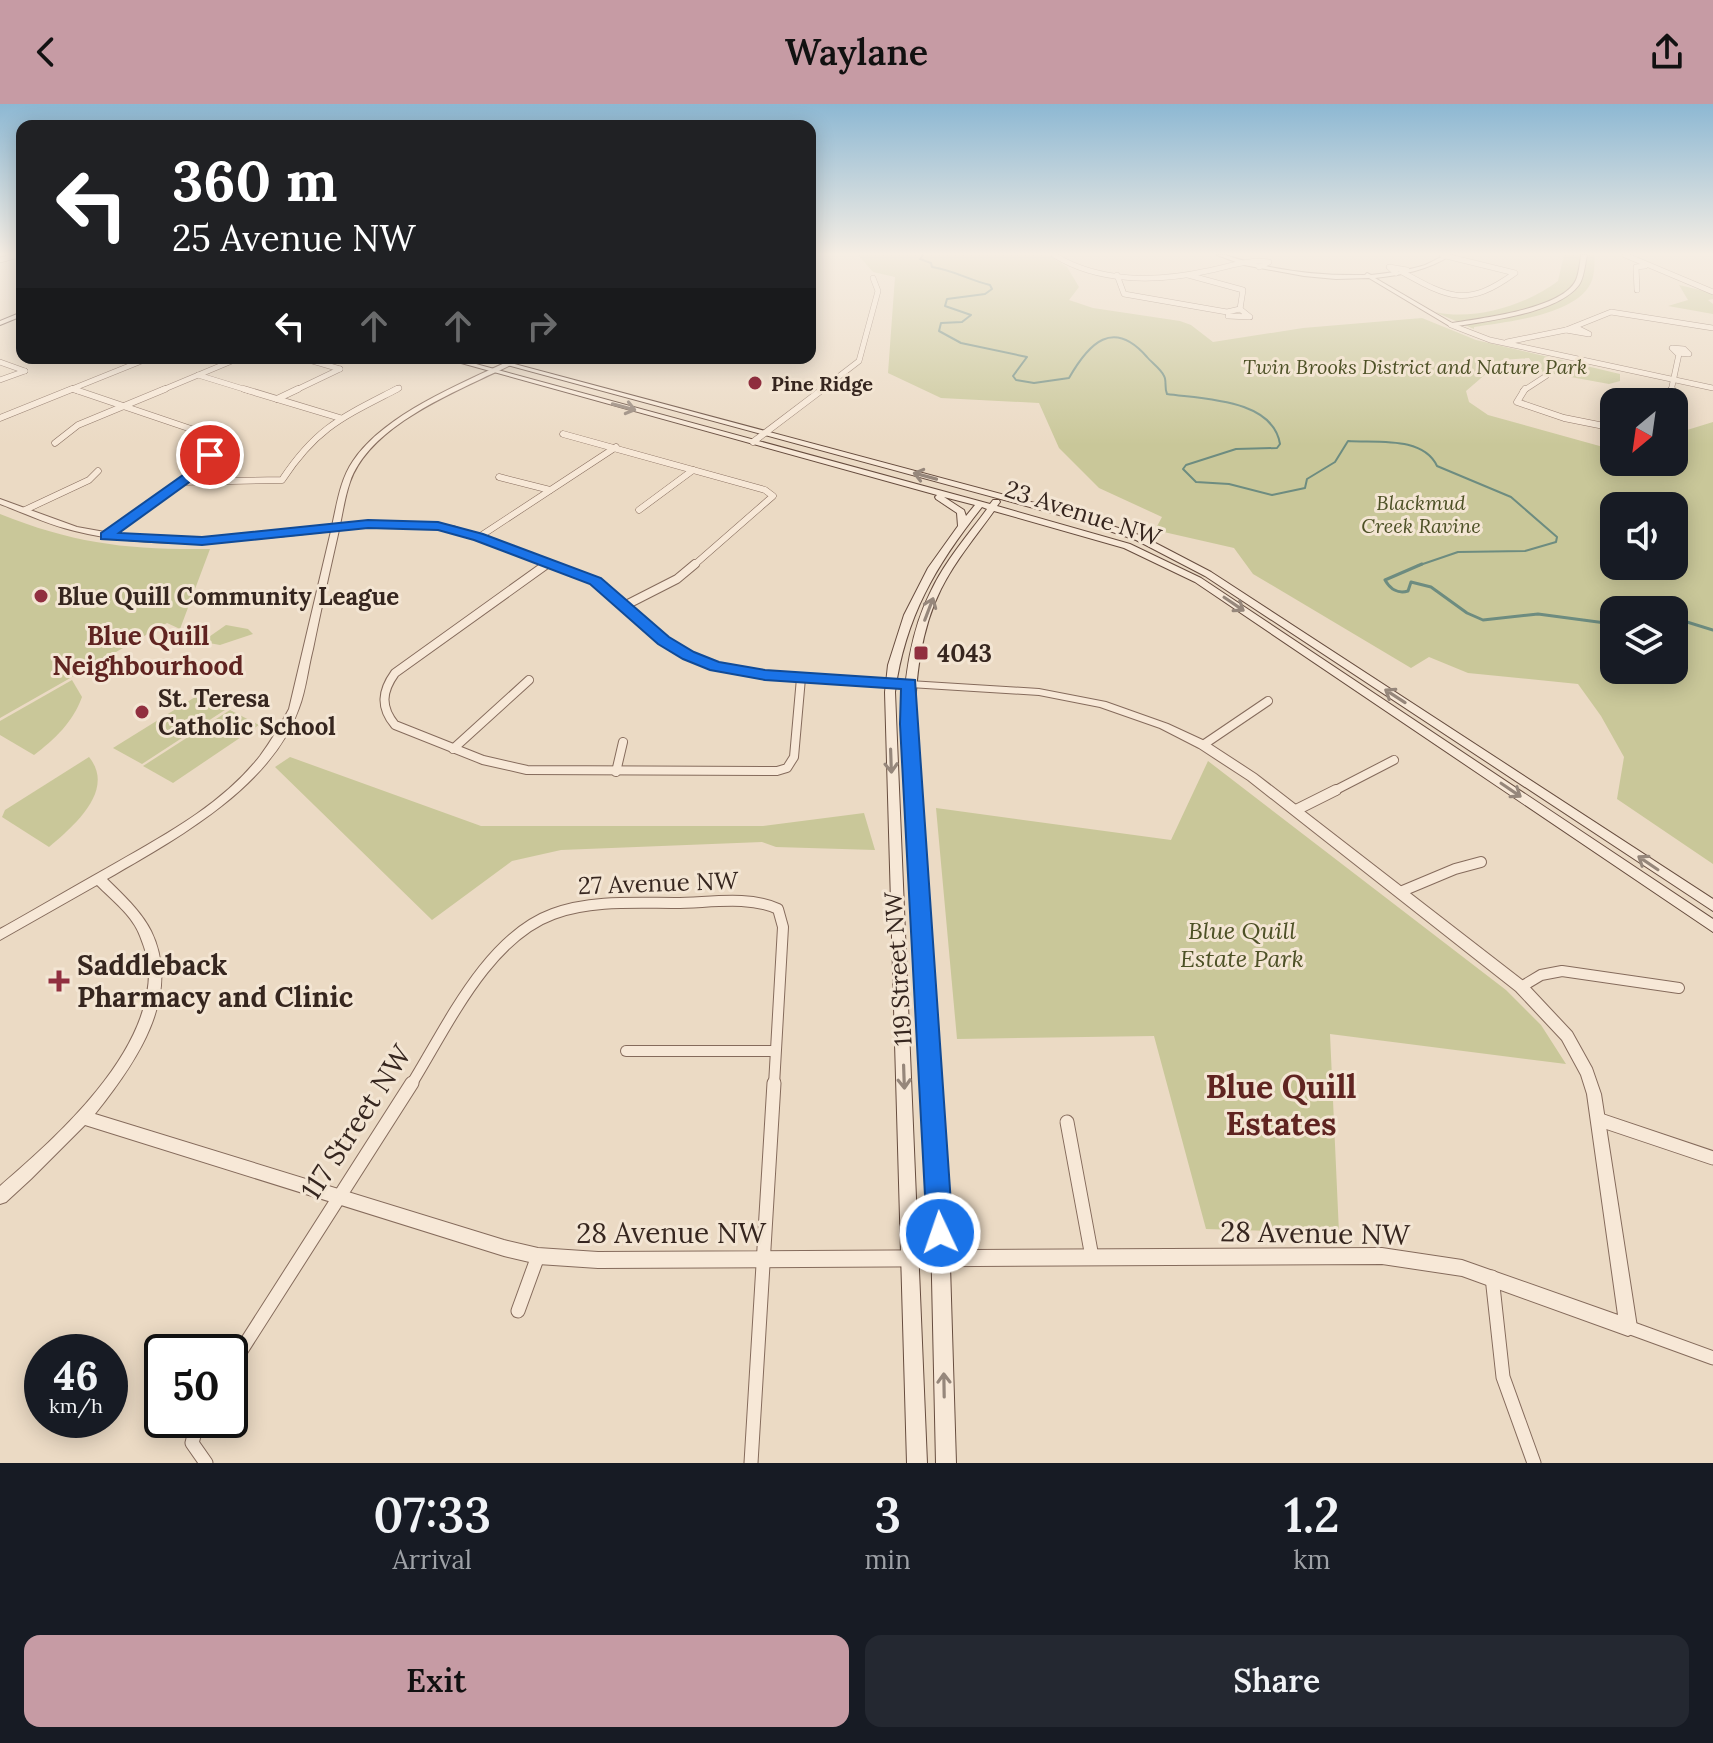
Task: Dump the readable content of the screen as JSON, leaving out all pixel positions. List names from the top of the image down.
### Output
{
  "streets": {
    "main road": ["23 Avenue NW", "119 Street NW"],
    "street": ["27 Avenue NW", "117 Street NW", "28 Avenue NW"]
  },
  "crossings": [
    ["23 Avenue NW", "119 Street NW"],
    ["27 Avenue NW", "117 Street NW"],
    ["119 Street NW", "28 Avenue NW"],
    ["117 Street NW", "28 Avenue NW"]
  ],
  "districts": ["Blue Quill Neighbourhood", "Blue Quill Estates"],
  "parks": ["Twin Brooks District and Nature Park", "Blackmud Creek Ravine", "Blue Quill Estate Park"],
  "places": {
    "other": ["Pine Ridge", "Blue Quill Community League", "St. Teresa Catholic School"],
    "transit": ["4043"],
    "health": ["Saddleback Pharmacy and Clinic"]
  },
  "north": "bottom left",
  "page": {
    "header": "Waylane",
    "turn": ["360 m", "25 Avenue NW"],
    "speed": "46 km/h",
    "limit": "50",
    "eta": [
      "07:33",
      "Arrival",
      "3",
      "min",
      "1.2",
      "km"
    ],
    "buttons": ["Exit", "Share"]
  }
}
